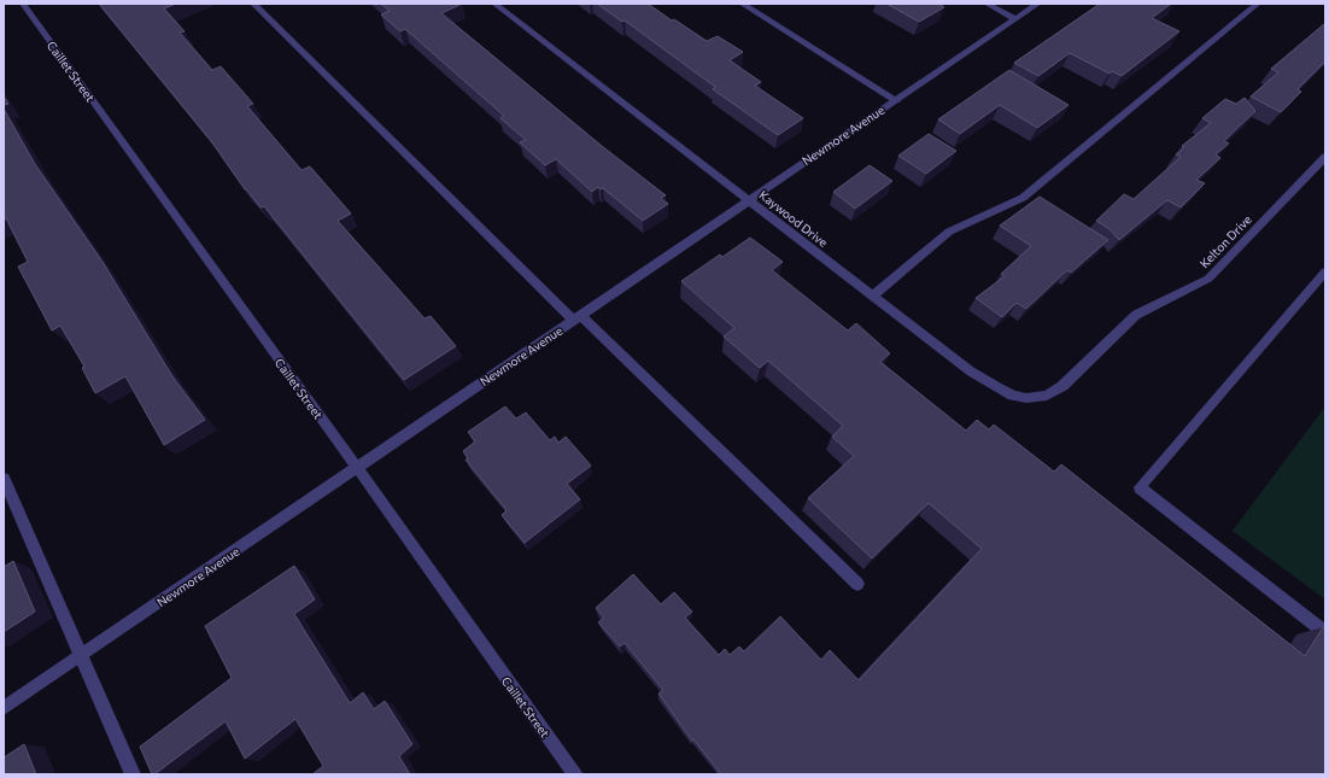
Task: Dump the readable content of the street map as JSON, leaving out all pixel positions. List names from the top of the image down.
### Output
{
  "streets": {
    "street": [
      "Caillet Street",
      "Newmore Avenue",
      "Kaywood Drive",
      "Kelton Drive"
    ]
  },
  "crossings": [
    ["Caillet Street", "Newmore Avenue"],
    ["Newmore Avenue", "Kaywood Drive"],
    ["Kaywood Drive", "Kelton Drive"]
  ]
}
